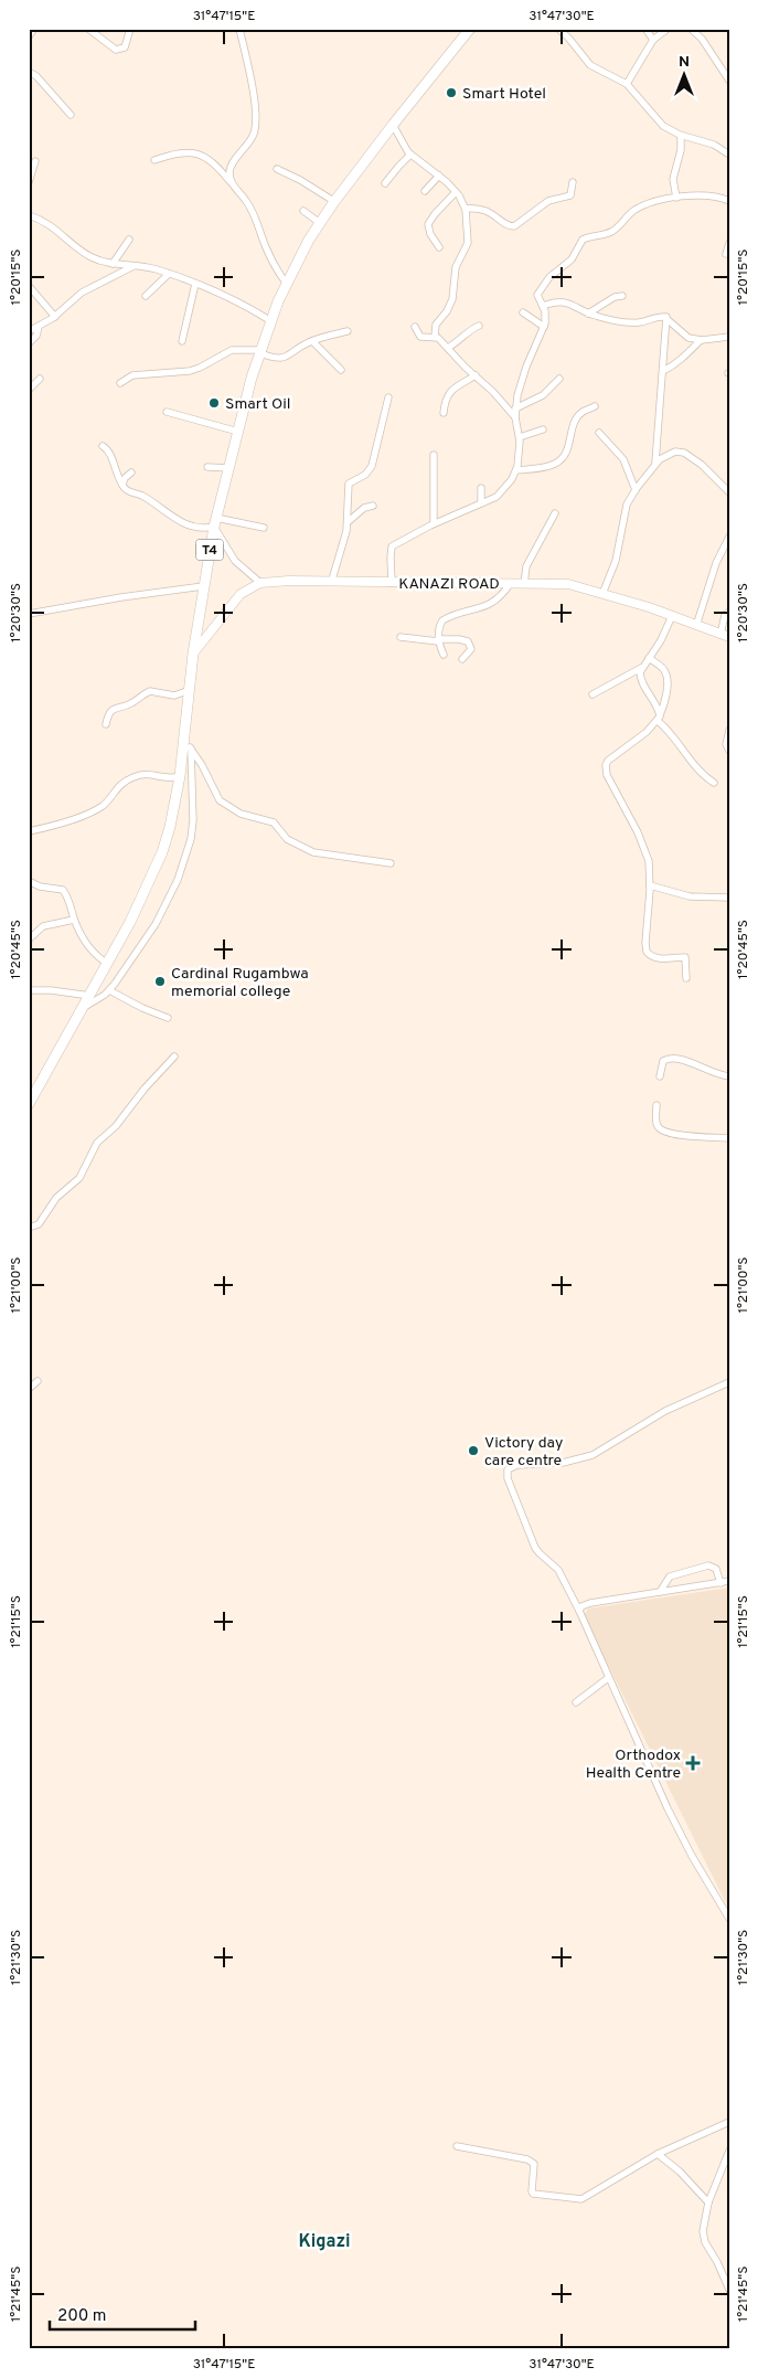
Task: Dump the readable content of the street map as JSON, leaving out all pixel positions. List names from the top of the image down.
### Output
{
  "streets": {
    "highway": ["T4"],
    "main road": ["KANAZI ROAD"]
  },
  "districts": ["Kigazi"],
  "places": {
    "other": [
      "Smart Hotel",
      "Smart Oil",
      "Cardinal Rugambwa memorial college",
      "Victory day care centre"
    ],
    "health": ["Orthodox Health Centre"]
  },
  "scale_bar": "200 m",
  "north": "top",
  "coordinates": [
    "31°47'15\"E",
    "31°47'30\"E",
    "1°20'15\"S",
    "1°20'30\"S",
    "1°20'45\"S",
    "1°21'00\"S",
    "1°21'15\"S",
    "1°21'30\"S",
    "1°21'45\"S"
  ]
}
